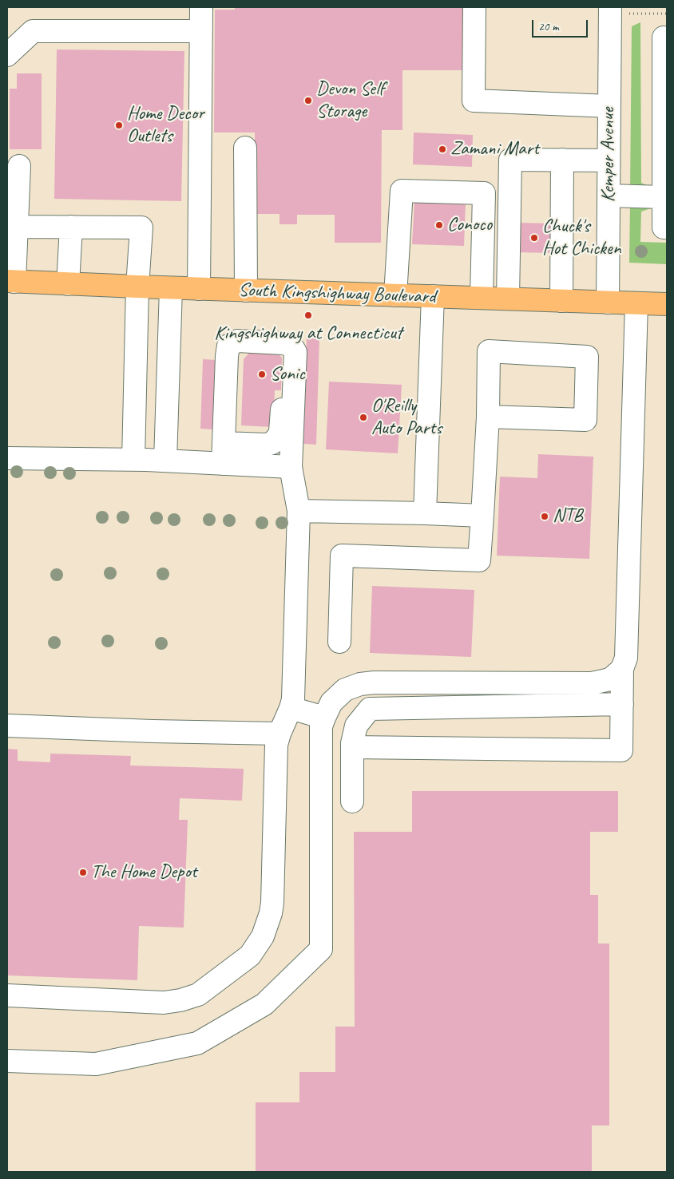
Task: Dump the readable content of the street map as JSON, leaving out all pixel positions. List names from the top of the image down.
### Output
{
  "streets": {
    "main road": ["South Kingshighway Boulevard"],
    "street": ["Kemper Avenue"]
  },
  "crossings": [
    ["Kemper Avenue", "South Kingshighway Boulevard"]
  ],
  "places": [
    "Devon Self Storage",
    "Home Decor Outlets",
    "Zamani Mart",
    "Conoco",
    "Chuck's Hot Chicken",
    "Kingshighway at Connecticut",
    "Sonic",
    "O'Reilly Auto Parts",
    "NTB",
    "The Home Depot"
  ],
  "scale_bar": "20 m"
}
